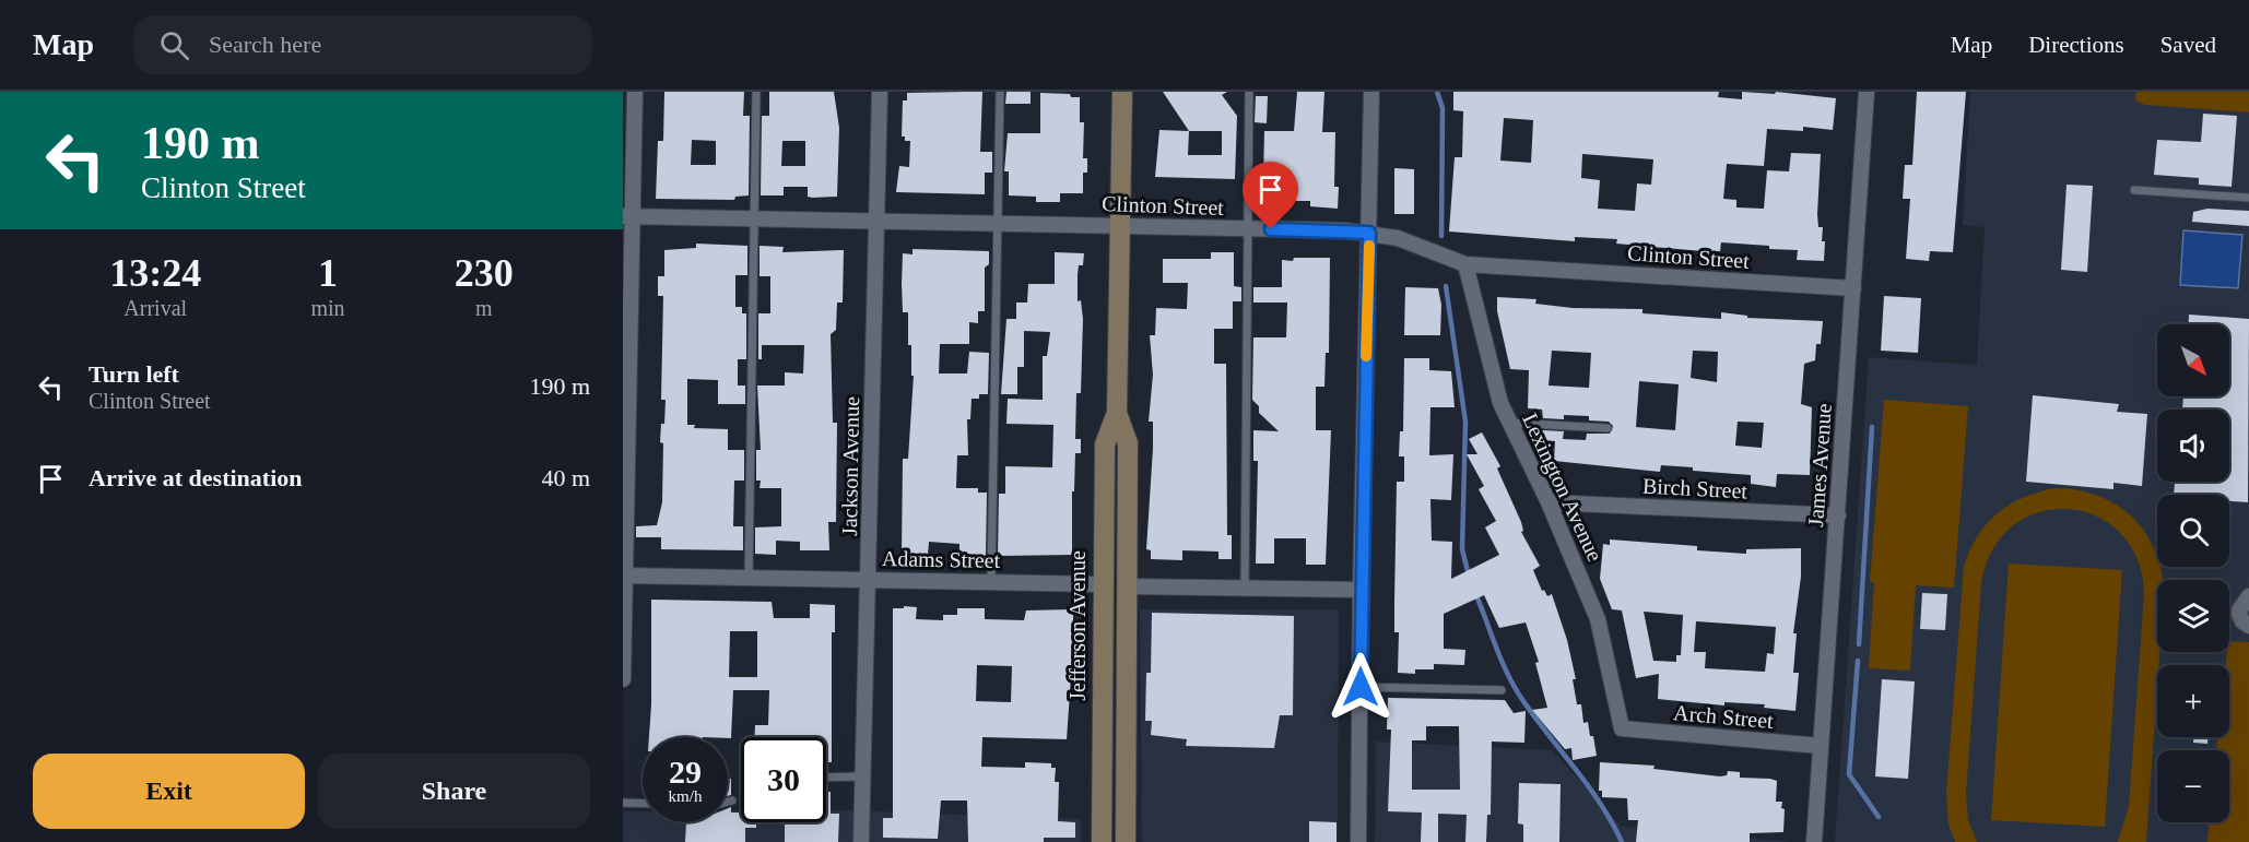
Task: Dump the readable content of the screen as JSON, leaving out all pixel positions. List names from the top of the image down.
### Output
{
  "streets": {
    "main road": ["Jefferson Avenue"],
    "street": [
      "Clinton Street",
      "James Avenue",
      "Jackson Avenue",
      "Lexington Avenue",
      "Birch Street",
      "Adams Street",
      "Arch Street"
    ]
  },
  "crossings": [
    ["Clinton Street", "James Avenue"],
    ["Clinton Street", "Jackson Avenue"],
    ["Clinton Street", "Lexington Avenue"],
    ["Clinton Street", "Jefferson Avenue"],
    ["James Avenue", "Birch Street"],
    ["James Avenue", "Arch Street"],
    ["Jackson Avenue", "Adams Street"],
    ["Lexington Avenue", "Birch Street"],
    ["Lexington Avenue", "Arch Street"],
    ["Adams Street", "Jefferson Avenue"]
  ],
  "north": "bottom right",
  "page": {
    "header": "Map",
    "search": "Search here",
    "nav": ["Map", "Directions", "Saved"],
    "turn": ["190 m", "Clinton Street"],
    "eta": [
      "13:24",
      "Arrival",
      "1",
      "min",
      "230",
      "m"
    ],
    "map_buttons": ["+", "−"],
    "list": [
      {
        "name": "Turn left",
        "note": "Clinton Street",
        "value": "190 m"
      },
      {
        "name": "Arrive at destination",
        "value": "40 m"
      }
    ],
    "speed": "29 km/h",
    "limit": "30",
    "buttons": ["Exit", "Share"]
  }
}
